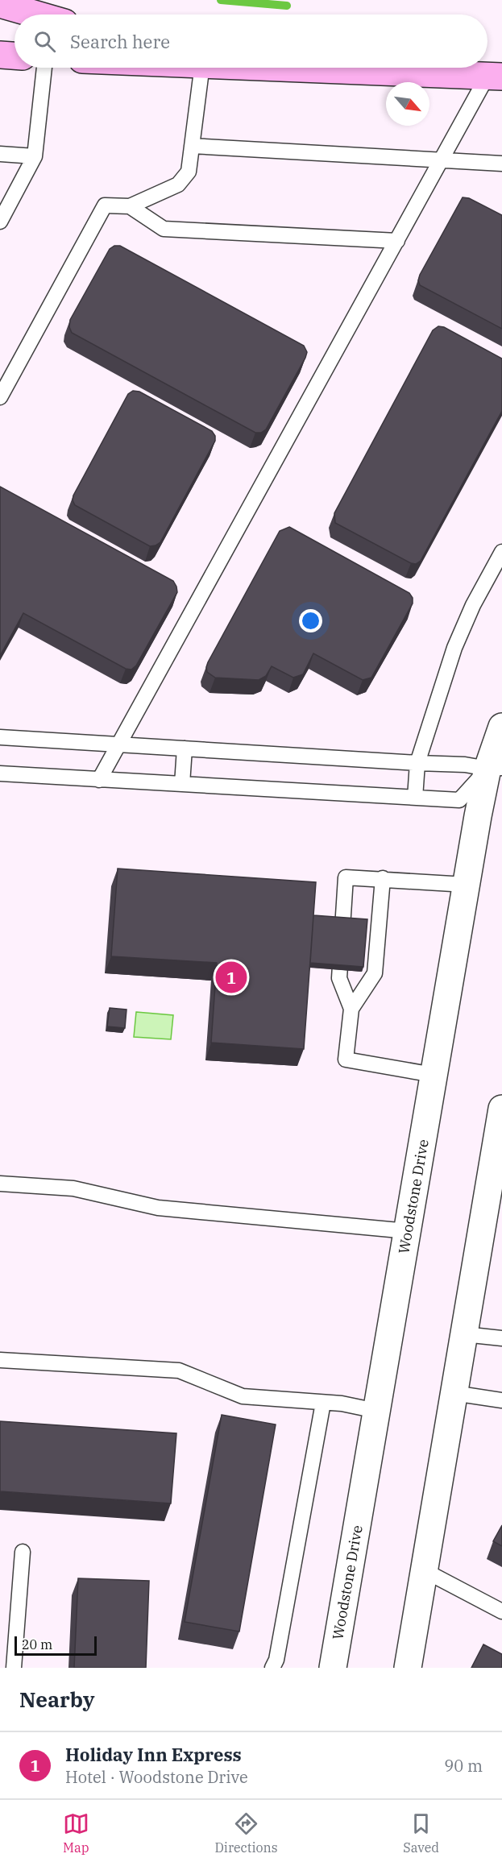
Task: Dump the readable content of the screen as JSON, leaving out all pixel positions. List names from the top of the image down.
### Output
{
  "streets": {
    "street": ["Woodstone Drive"]
  },
  "scale_bar": "20 m",
  "north": "bottom right",
  "page": {
    "search": "Search here",
    "pins": "1",
    "scale": "20 m",
    "heading": "Nearby",
    "list": [
      {
        "mark": "1",
        "name": "Holiday Inn Express",
        "note": "Hotel · Woodstone Drive",
        "value": "90 m"
      }
    ],
    "nav": ["Map", "Directions", "Saved"]
  }
}
